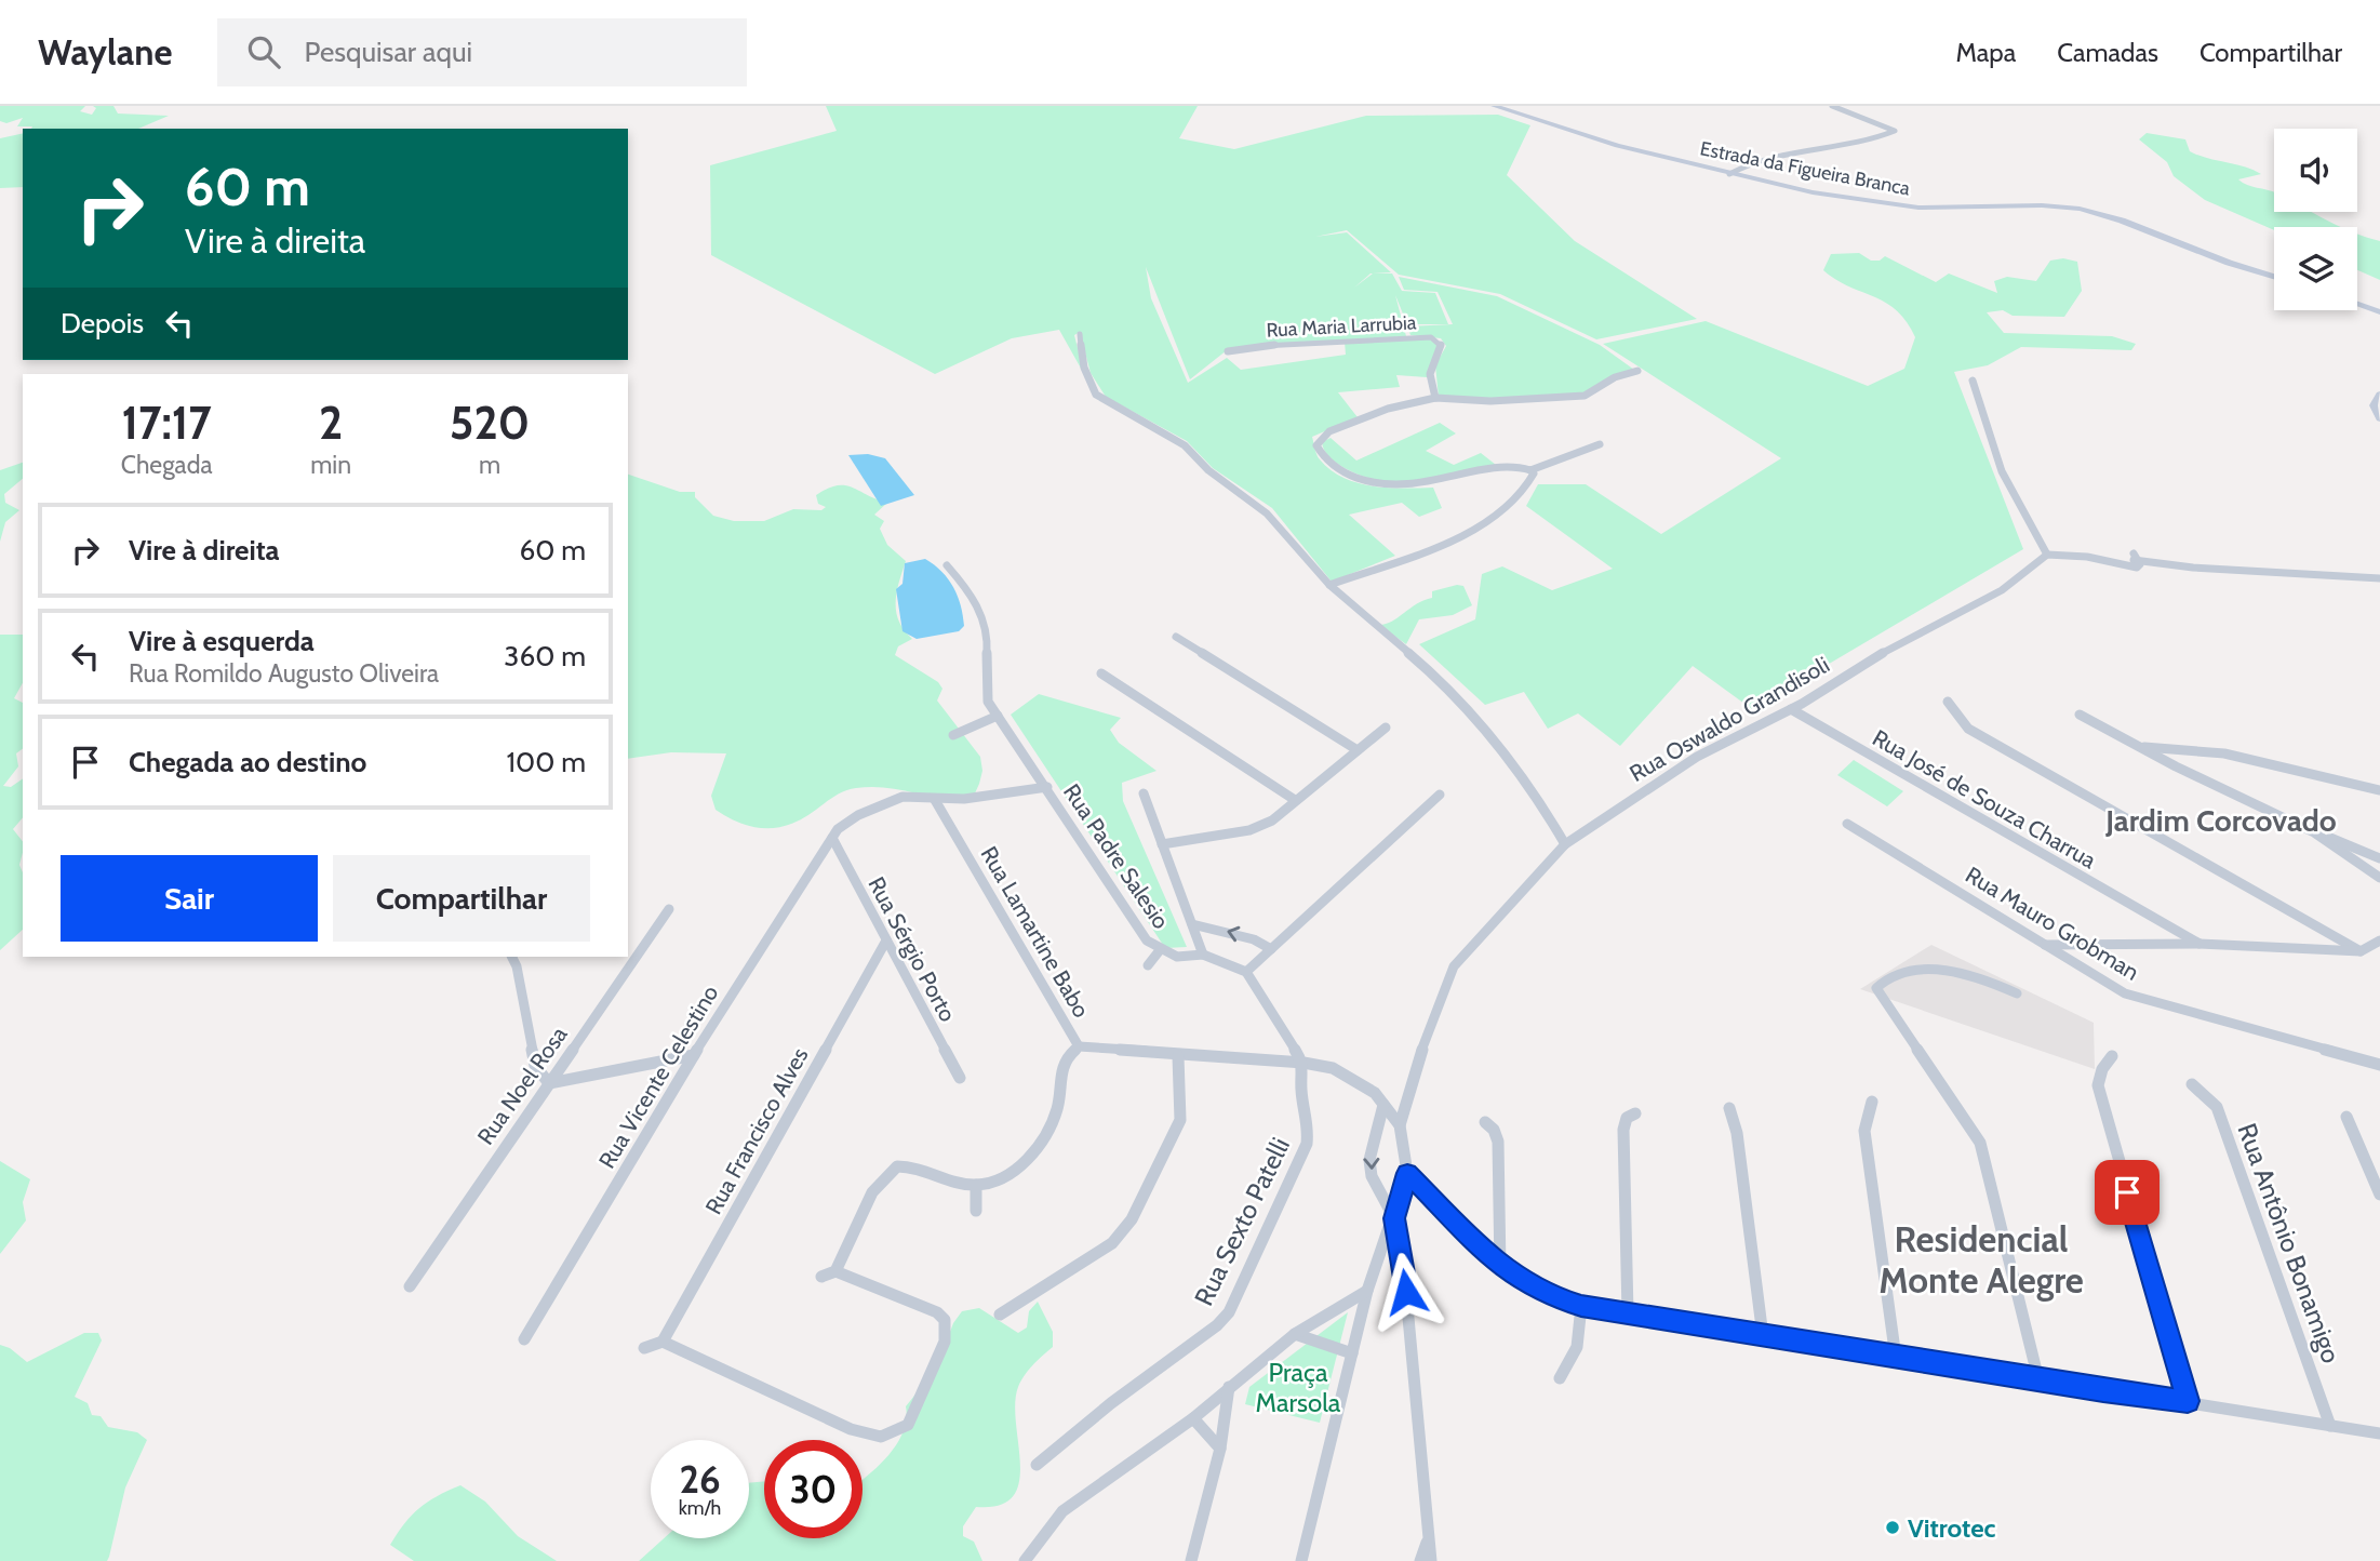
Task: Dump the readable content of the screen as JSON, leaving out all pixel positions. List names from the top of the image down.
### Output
{
  "streets": {
    "main road": ["Estrada da Figueira Branca"],
    "street": [
      "Rua Maria Larrubia",
      "Rua Oswaldo Grandisoli",
      "Rua José de Souza Charrua",
      "Rua Padre Salesio",
      "Rua Mauro Grobman",
      "Rua Lamartine Babo",
      "Rua Sérgio Porto",
      "Rua Vicente Celestino",
      "Rua Noel Rosa",
      "Rua Francisco Alves",
      "Rua Sexto Patelli",
      "Rua Antônio Bonamigo"
    ]
  },
  "crossings": [
    ["Rua Oswaldo Grandisoli", "Rua José de Souza Charrua"],
    ["Rua Oswaldo Grandisoli", "Rua Lamartine Babo"],
    ["Rua Padre Salesio", "Rua Vicente Celestino"],
    ["Rua Lamartine Babo", "Rua Vicente Celestino"],
    ["Rua Lamartine Babo", "Rua Sexto Patelli"],
    ["Rua Sérgio Porto", "Rua Vicente Celestino"],
    ["Rua Sérgio Porto", "Rua Francisco Alves"]
  ],
  "districts": ["Jardim Corcovado", "Residencial Monte Alegre"],
  "parks": ["Praça Marsola"],
  "places": ["Vitrotec"],
  "page": {
    "header": "Waylane",
    "search": "Pesquisar aqui",
    "nav": ["Mapa", "Camadas", "Compartilhar"],
    "turn": ["60 m", "Vire à direita"],
    "then": "Depois",
    "eta": [
      "17:17",
      "Chegada",
      "2",
      "min",
      "520",
      "m"
    ],
    "list": [
      {
        "name": "Vire à direita",
        "value": "60 m"
      },
      {
        "name": "Vire à esquerda",
        "note": "Rua Romildo Augusto Oliveira",
        "value": "360 m"
      },
      {
        "name": "Chegada ao destino",
        "value": "100 m"
      }
    ],
    "buttons": ["Sair", "Compartilhar"],
    "speed": "26 km/h",
    "limit": "30"
  }
}
